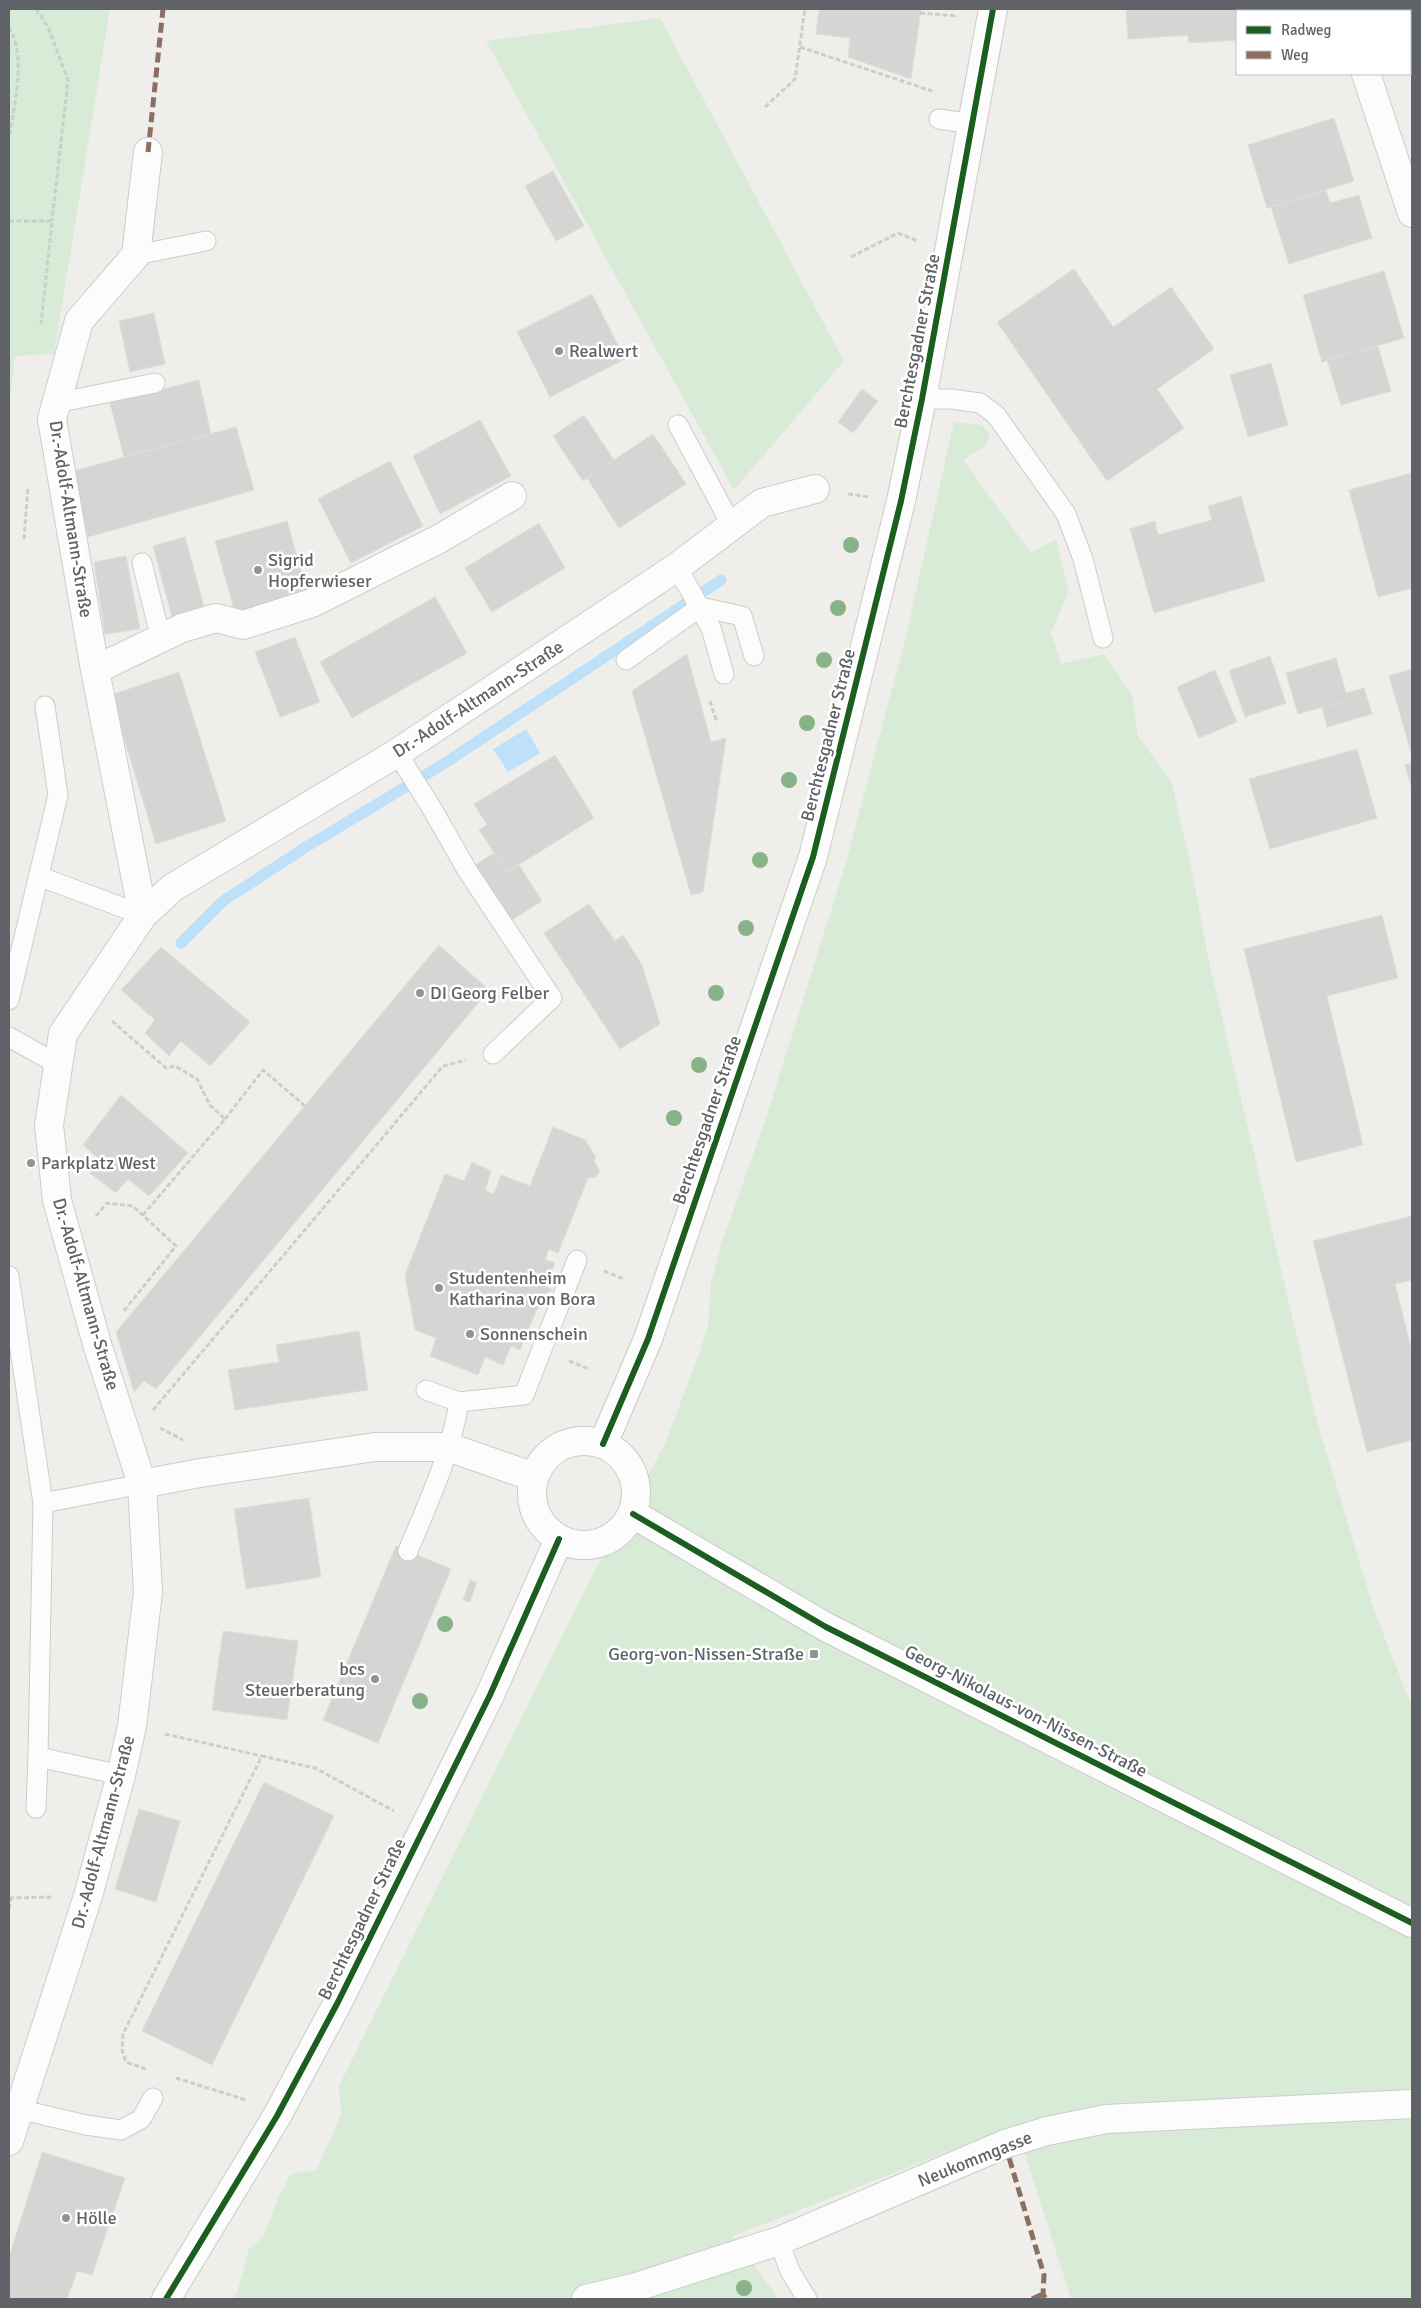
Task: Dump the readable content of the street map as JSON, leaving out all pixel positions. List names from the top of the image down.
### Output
{
  "streets": {
    "street": [
      "Berchtesgadner Straße",
      "Dr.-Adolf-Altmann-Straße",
      "Georg-Nikolaus-von-Nissen-Straße",
      "Neukommgasse"
    ]
  },
  "crossings": [
    ["Berchtesgadner Straße", "Georg-Nikolaus-von-Nissen-Straße"]
  ],
  "places": {
    "other": [
      "Realwert",
      "Sigrid Hopferwieser",
      "DI Georg Felber",
      "Parkplatz West",
      "Studentenheim Katharina von Bora",
      "Sonnenschein",
      "bcs Steuerberatung",
      "Hölle"
    ],
    "transit": ["Georg-von-Nissen-Straße"]
  },
  "legend": ["Radweg", "Weg"]
}
